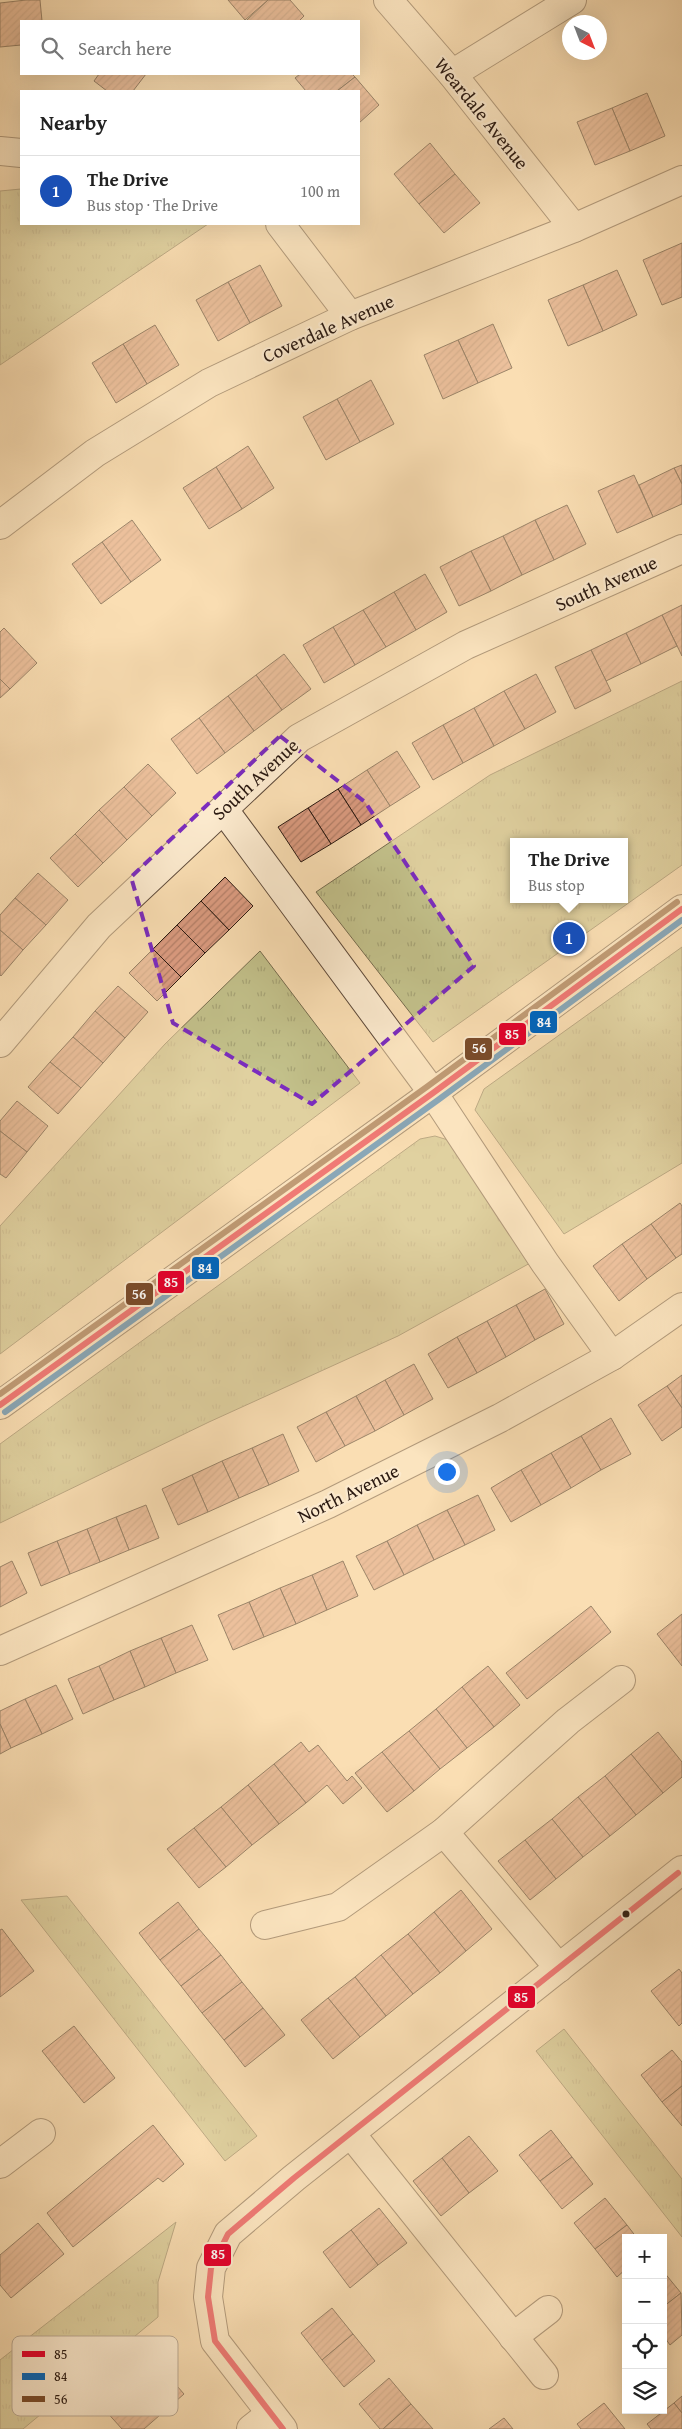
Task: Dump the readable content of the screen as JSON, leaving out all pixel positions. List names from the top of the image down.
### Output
{
  "streets": {
    "street": [
      "Weardale Avenue",
      "Coverdale Avenue",
      "South Avenue",
      "North Avenue"
    ]
  },
  "crossings": [
    ["Weardale Avenue", "Coverdale Avenue"]
  ],
  "lines": ["transit line 56", "transit line 85", "transit line 84"],
  "legend": ["85", "84", "56"],
  "north": "bottom right",
  "page": {
    "search": "Search here",
    "heading": "Nearby",
    "list": [
      {
        "mark": "1",
        "name": "The Drive",
        "note": "Bus stop · The Drive",
        "value": "100 m"
      }
    ],
    "popup": ["The Drive", "Bus stop"],
    "pins": "1",
    "map_buttons": ["+", "−"]
  }
}
